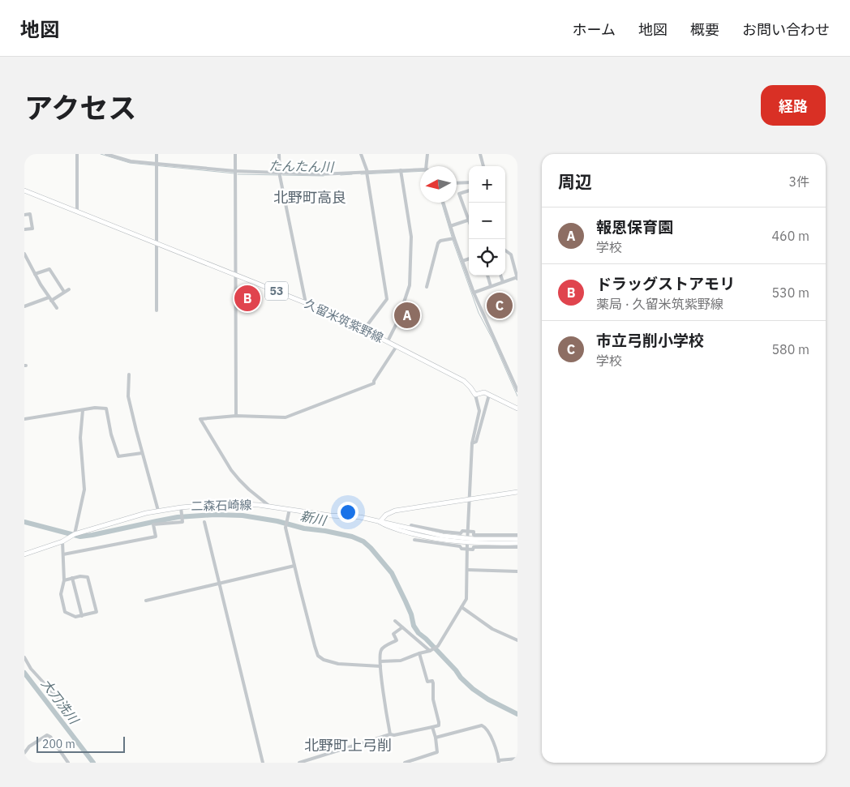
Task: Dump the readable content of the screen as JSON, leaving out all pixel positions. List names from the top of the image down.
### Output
{
  "streets": {
    "main road": ["53", "久留米筑紫野線", "二森石崎線"]
  },
  "districts": ["北野町高良", "北野町上弓削"],
  "water": ["たんたん川", "新川", "大刀洗川"],
  "scale_bar": "200 m",
  "north": "left",
  "page": {
    "header": "地図",
    "nav": [
      "ホーム",
      "地図",
      "概要",
      "お問い合わせ"
    ],
    "title": "アクセス",
    "buttons": "経路",
    "heading": ["周辺", "3件"],
    "map_buttons": ["+", "−"],
    "list": [
      {
        "mark": "A",
        "name": "報恩保育園",
        "note": "学校",
        "value": "460 m"
      },
      {
        "mark": "B",
        "name": "ドラッグストアモリ",
        "note": "薬局 · 久留米筑紫野線",
        "value": "530 m"
      },
      {
        "mark": "C",
        "name": "市立弓削小学校",
        "note": "学校",
        "value": "580 m"
      }
    ],
    "pins": ["B", "C", "A"],
    "scale": "200 m"
  }
}
